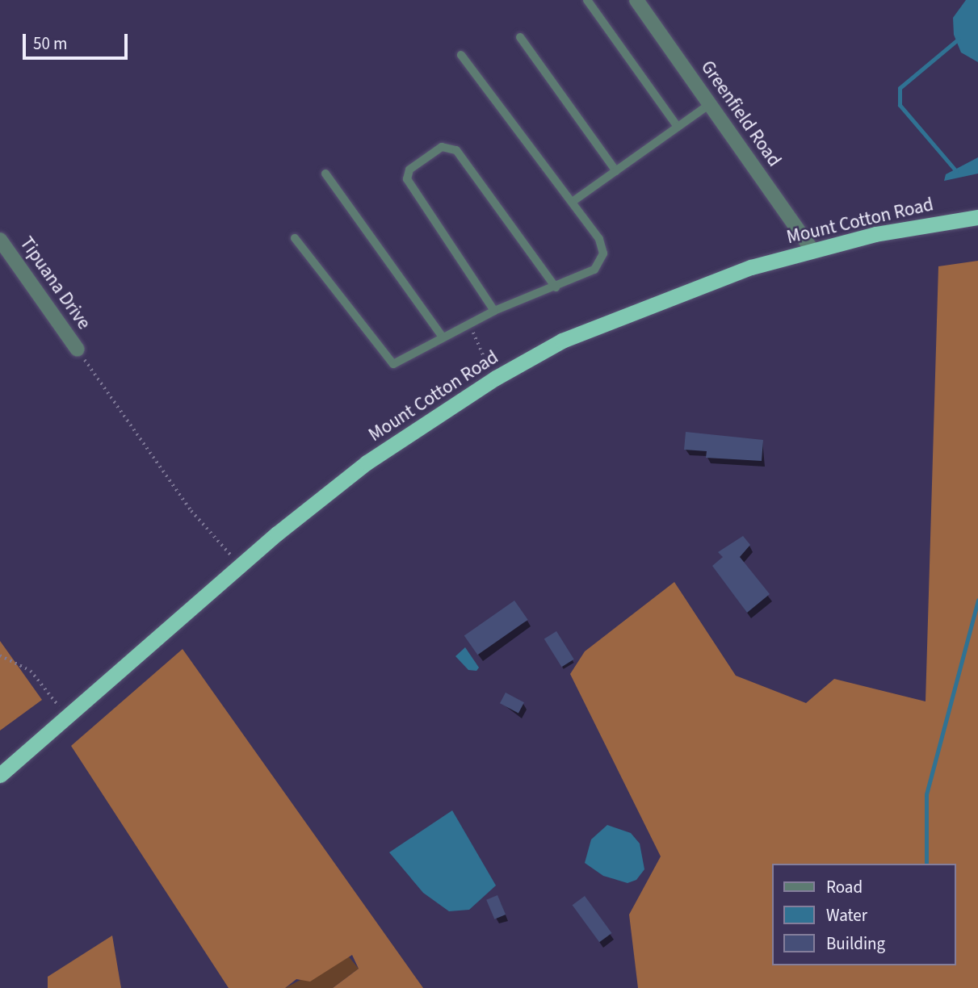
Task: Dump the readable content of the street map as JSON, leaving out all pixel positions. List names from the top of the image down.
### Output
{
  "streets": {
    "highway": ["Mount Cotton Road"],
    "street": ["Greenfield Road", "Tipuana Drive"]
  },
  "crossings": [
    ["Greenfield Road", "Mount Cotton Road"]
  ],
  "legend": ["Road", "Water", "Building"],
  "scale_bar": "50 m"
}
